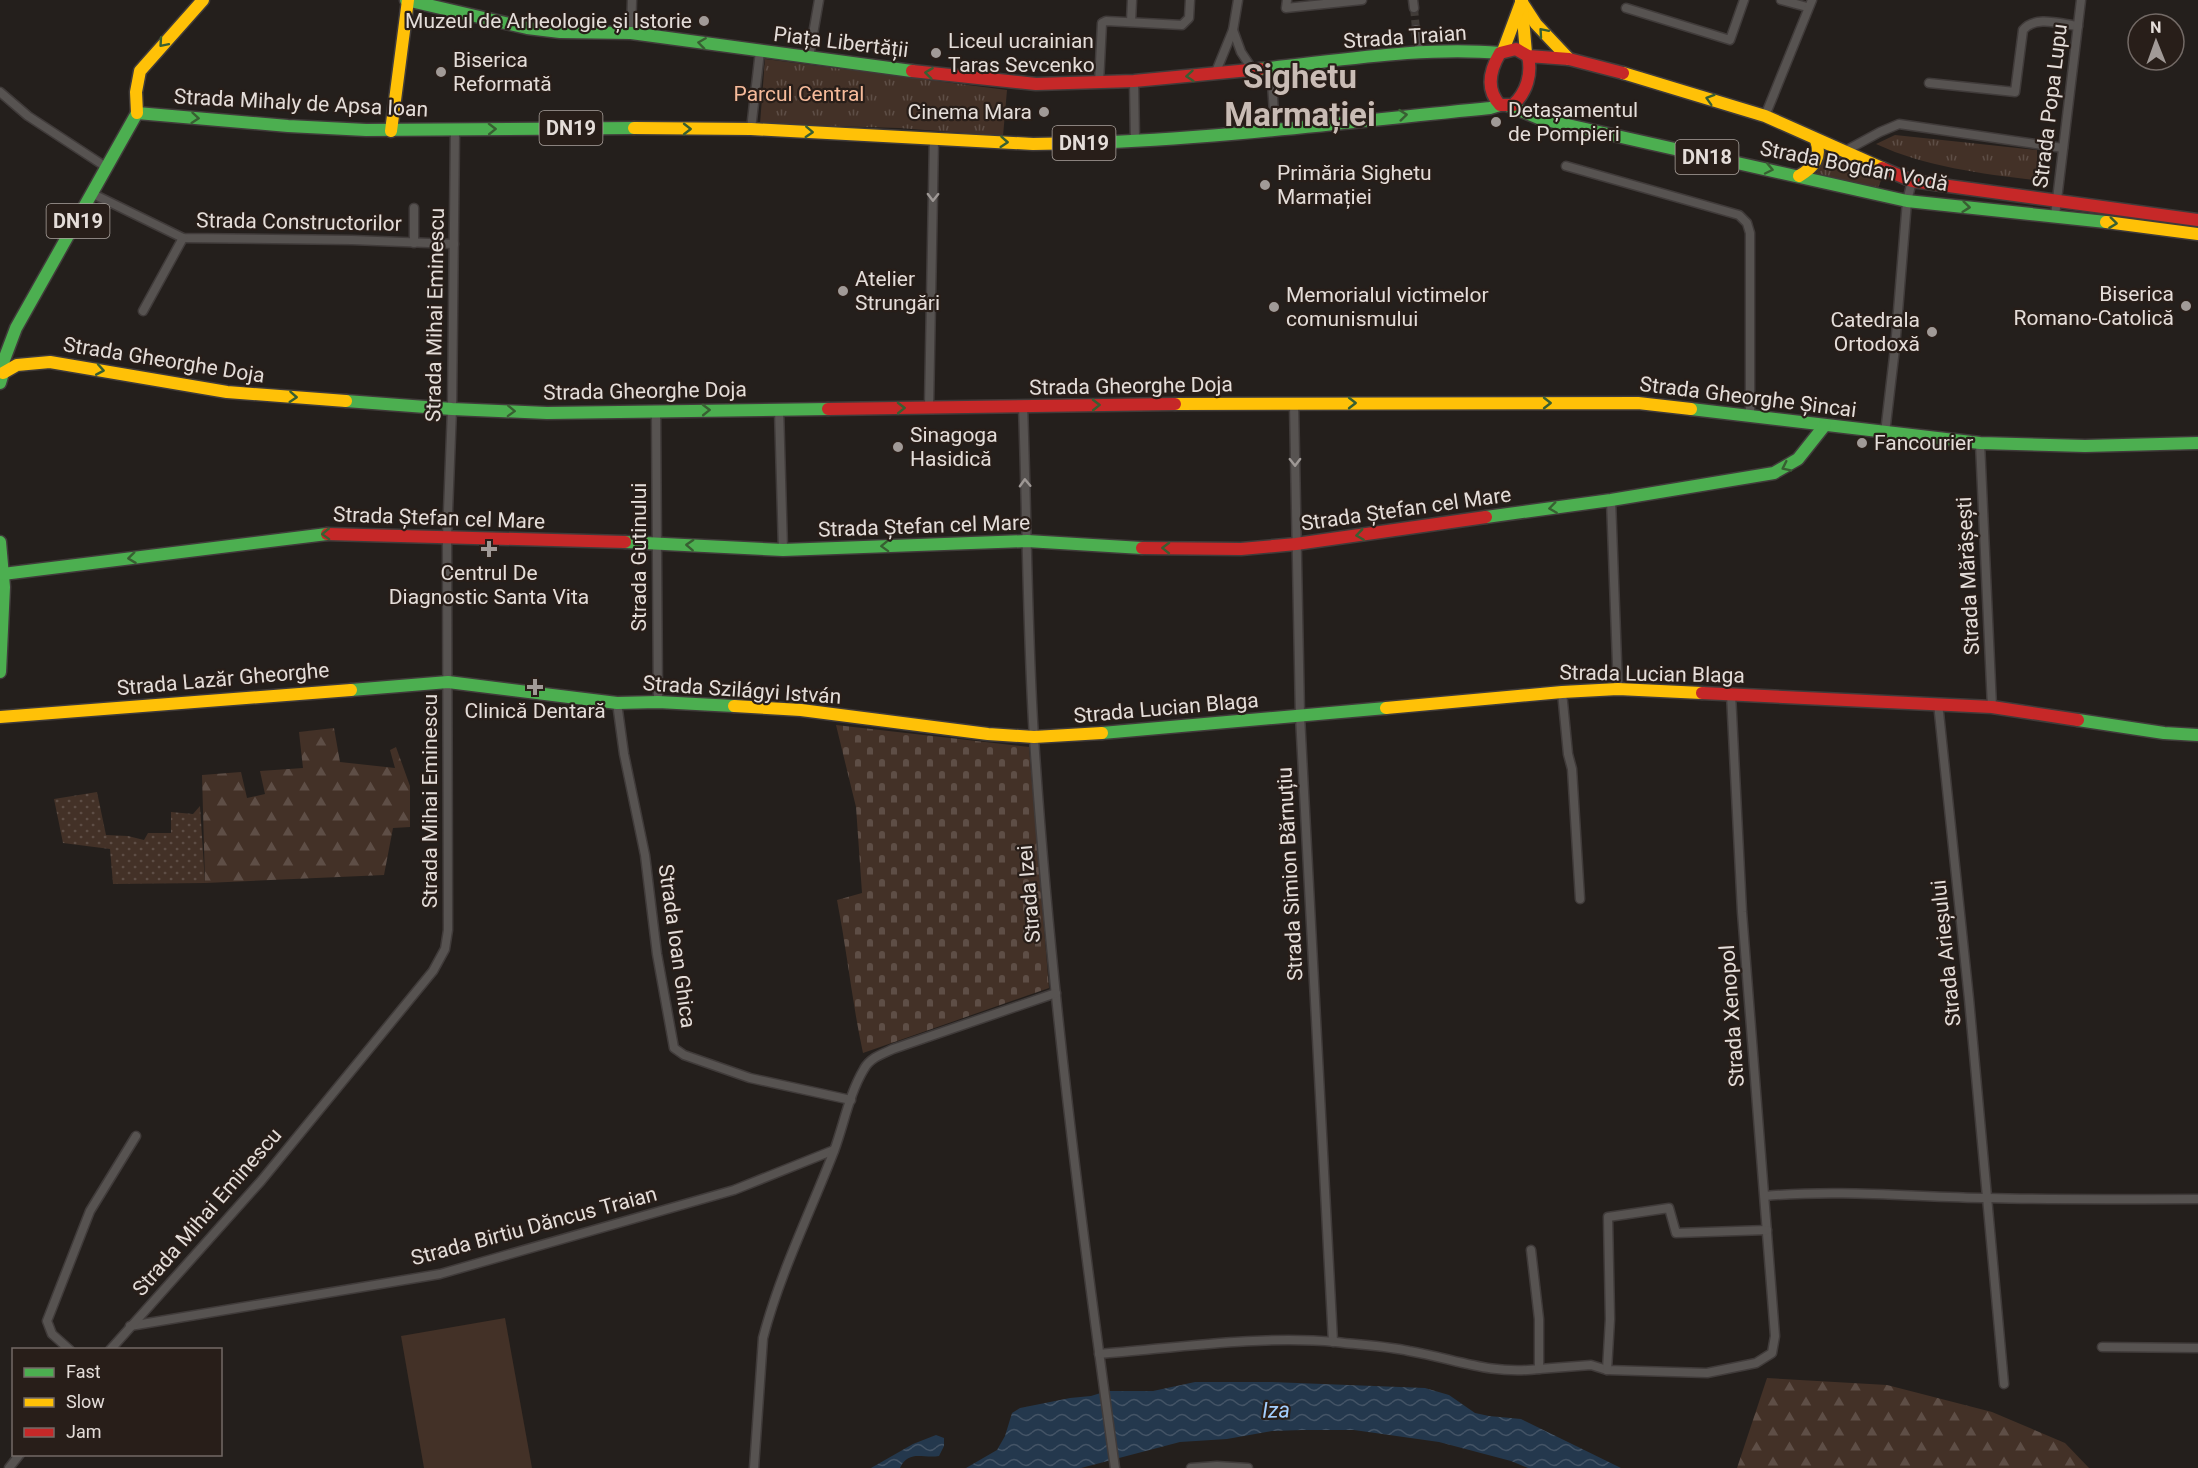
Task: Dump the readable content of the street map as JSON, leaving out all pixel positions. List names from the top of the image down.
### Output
{
  "streets": {
    "main road": [
      "Strada Traian",
      "Piața Libertății",
      "Strada Mihaly de Apsa Ioan",
      "DN19",
      "DN18",
      "Strada Bogdan Vodă",
      "Strada Gheorghe Doja",
      "Strada Gheorghe Șincai",
      "Strada Ștefan cel Mare",
      "Strada Lucian Blaga",
      "Strada Lazăr Gheorghe",
      "Strada Szilágyi István"
    ],
    "street": [
      "Strada Popa Lupu",
      "Strada Constructorilor",
      "Strada Mihai Eminescu",
      "Strada Gutinului",
      "Strada Mărășești",
      "Strada Simion Bărnuțiu",
      "Strada Izei",
      "Strada Ioan Ghica",
      "Strada Arieșului",
      "Strada Xenopol",
      "Strada Birtiu Dăncus Traian"
    ]
  },
  "crossings": [
    ["Strada Traian", "Piața Libertății"],
    ["Strada Traian", "DN19"],
    ["Strada Traian", "DN18"],
    ["Strada Traian", "Strada Bogdan Vodă"],
    ["Piața Libertății", "Strada Mihaly de Apsa Ioan"],
    ["Piața Libertății", "DN19"],
    ["Strada Mihaly de Apsa Ioan", "DN19"],
    ["Strada Mihaly de Apsa Ioan", "Strada Mihai Eminescu"],
    ["Strada Popa Lupu", "Strada Bogdan Vodă"],
    ["DN19", "DN18"],
    ["DN19", "Strada Bogdan Vodă"],
    ["DN19", "Strada Constructorilor"],
    ["DN19", "Strada Gheorghe Doja"],
    ["DN18", "Strada Bogdan Vodă"],
    ["Strada Constructorilor", "Strada Mihai Eminescu"],
    ["Strada Mihai Eminescu", "Strada Gheorghe Doja"],
    ["Strada Mihai Eminescu", "Strada Ștefan cel Mare"],
    ["Strada Mihai Eminescu", "Strada Lazăr Gheorghe"],
    ["Strada Mihai Eminescu", "Strada Szilágyi István"],
    ["Strada Mihai Eminescu", "Strada Birtiu Dăncus Traian"],
    ["Strada Gheorghe Doja", "Strada Gheorghe Șincai"],
    ["Strada Gheorghe Doja", "Strada Gutinului"],
    ["Strada Gheorghe Doja", "Strada Simion Bărnuțiu"],
    ["Strada Gheorghe Doja", "Strada Izei"],
    ["Strada Gheorghe Șincai", "Strada Ștefan cel Mare"],
    ["Strada Gheorghe Șincai", "Strada Mărășești"],
    ["Strada Gheorghe Șincai", "Strada Simion Bărnuțiu"],
    ["Strada Ștefan cel Mare", "Strada Gutinului"],
    ["Strada Ștefan cel Mare", "Strada Simion Bărnuțiu"],
    ["Strada Ștefan cel Mare", "Strada Izei"],
    ["Strada Gutinului", "Strada Szilágyi István"],
    ["Strada Mărășești", "Strada Lucian Blaga"],
    ["Strada Lucian Blaga", "Strada Szilágyi István"],
    ["Strada Lucian Blaga", "Strada Simion Bărnuțiu"],
    ["Strada Lucian Blaga", "Strada Izei"],
    ["Strada Lucian Blaga", "Strada Arieșului"],
    ["Strada Lucian Blaga", "Strada Xenopol"],
    ["Strada Lazăr Gheorghe", "Strada Szilágyi István"],
    ["Strada Szilágyi István", "Strada Izei"],
    ["Strada Szilágyi István", "Strada Ioan Ghica"]
  ],
  "one_way": ["Strada Gheorghe Doja", "Strada Gheorghe Șincai", "Strada Ștefan cel Mare"],
  "districts": ["Sighetu Marmației"],
  "water": ["Iza"],
  "parks": ["Parcul Central"],
  "places": {
    "other": [
      "Muzeul de Arheologie și Istorie",
      "Liceul ucrainian Taras Sevcenko",
      "Biserica Reformată",
      "Cinema Mara",
      "Detașamentul de Pompieri",
      "Primăria Sighetu Marmației",
      "Atelier Strungări",
      "Biserica Romano-Catolică",
      "Memorialul victimelor comunismului",
      "Catedrala Ortodoxă",
      "Fancourier",
      "Sinagoga Hasidică"
    ],
    "health": ["Centrul De Diagnostic Santa Vita", "Clinică Dentară"]
  },
  "legend": ["Fast", "Slow", "Jam"],
  "north": "top"
}
